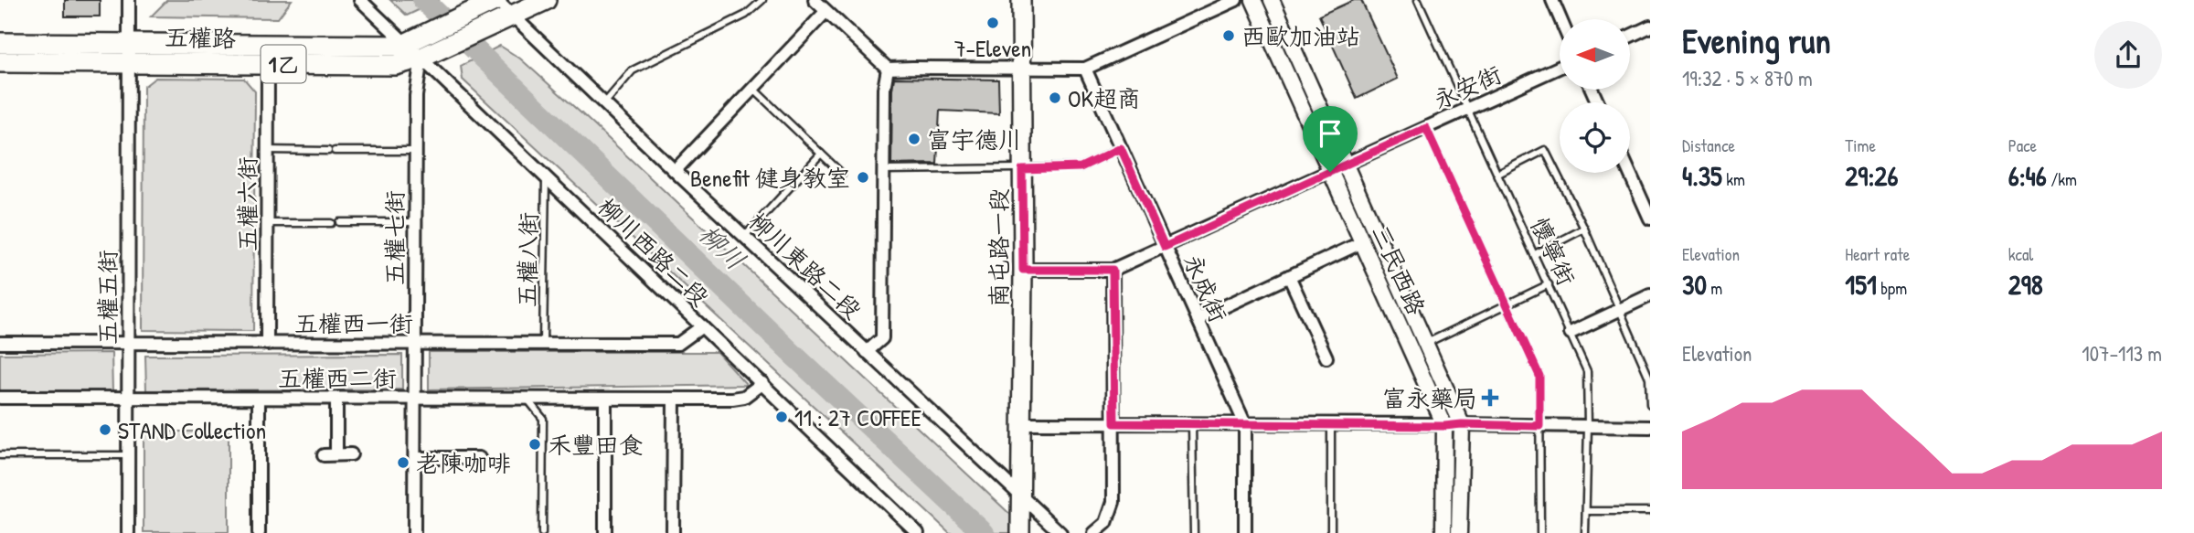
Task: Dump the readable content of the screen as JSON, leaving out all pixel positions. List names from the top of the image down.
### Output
{
  "streets": {
    "main road": ["五權路", "1乙", "南屯路一段"],
    "street": [
      "永安街",
      "五權六街",
      "五權七街",
      "柳川西路二段",
      "柳川東路二段",
      "三民西路",
      "永成街",
      "五權五街",
      "五權西一街",
      "五權西二街"
    ],
    "lane": ["懷寧街", "五權八街"]
  },
  "crossings": [
    ["五權路", "1乙"],
    ["五權路", "五權六街"],
    ["五權路", "五權七街"],
    ["五權路", "柳川西路二段"],
    ["五權路", "五權五街"],
    ["1乙", "五權七街"],
    ["1乙", "柳川西路二段"],
    ["1乙", "柳川東路二段"],
    ["永安街", "南屯路一段"],
    ["永安街", "懷寧街"],
    ["永安街", "三民西路"],
    ["永安街", "永成街"],
    ["五權六街", "五權西一街"],
    ["五權七街", "柳川西路二段"],
    ["五權七街", "五權西一街"],
    ["五權七街", "五權西二街"],
    ["南屯路一段", "柳川東路二段"],
    ["柳川西路二段", "五權八街"],
    ["柳川西路二段", "五權西一街"],
    ["柳川西路二段", "五權西二街"],
    ["五權八街", "五權西一街"],
    ["五權五街", "五權西一街"],
    ["五權五街", "五權西二街"]
  ],
  "water": ["柳川"],
  "places": {
    "other": [
      "7-Eleven",
      "西歐加油站",
      "OK超商",
      "富宇德川",
      "Benefit 健身教室",
      "11 : 27 COFFEE",
      "STAND Collection",
      "禾豐田食",
      "老陳咖啡"
    ],
    "health": ["富永藥局"]
  },
  "north": "left",
  "page": {
    "heading": ["Evening run", "19:32 · 5 × 870 m"],
    "stats": [
      ["Distance", "4.35 km"],
      ["Time", "29:26"],
      ["Pace", "6:46 /km"],
      ["Elevation", "30 m"],
      ["Heart rate", "151 bpm"],
      ["kcal", "298"]
    ],
    "chart": ["Elevation", "107–113 m"]
  }
}
